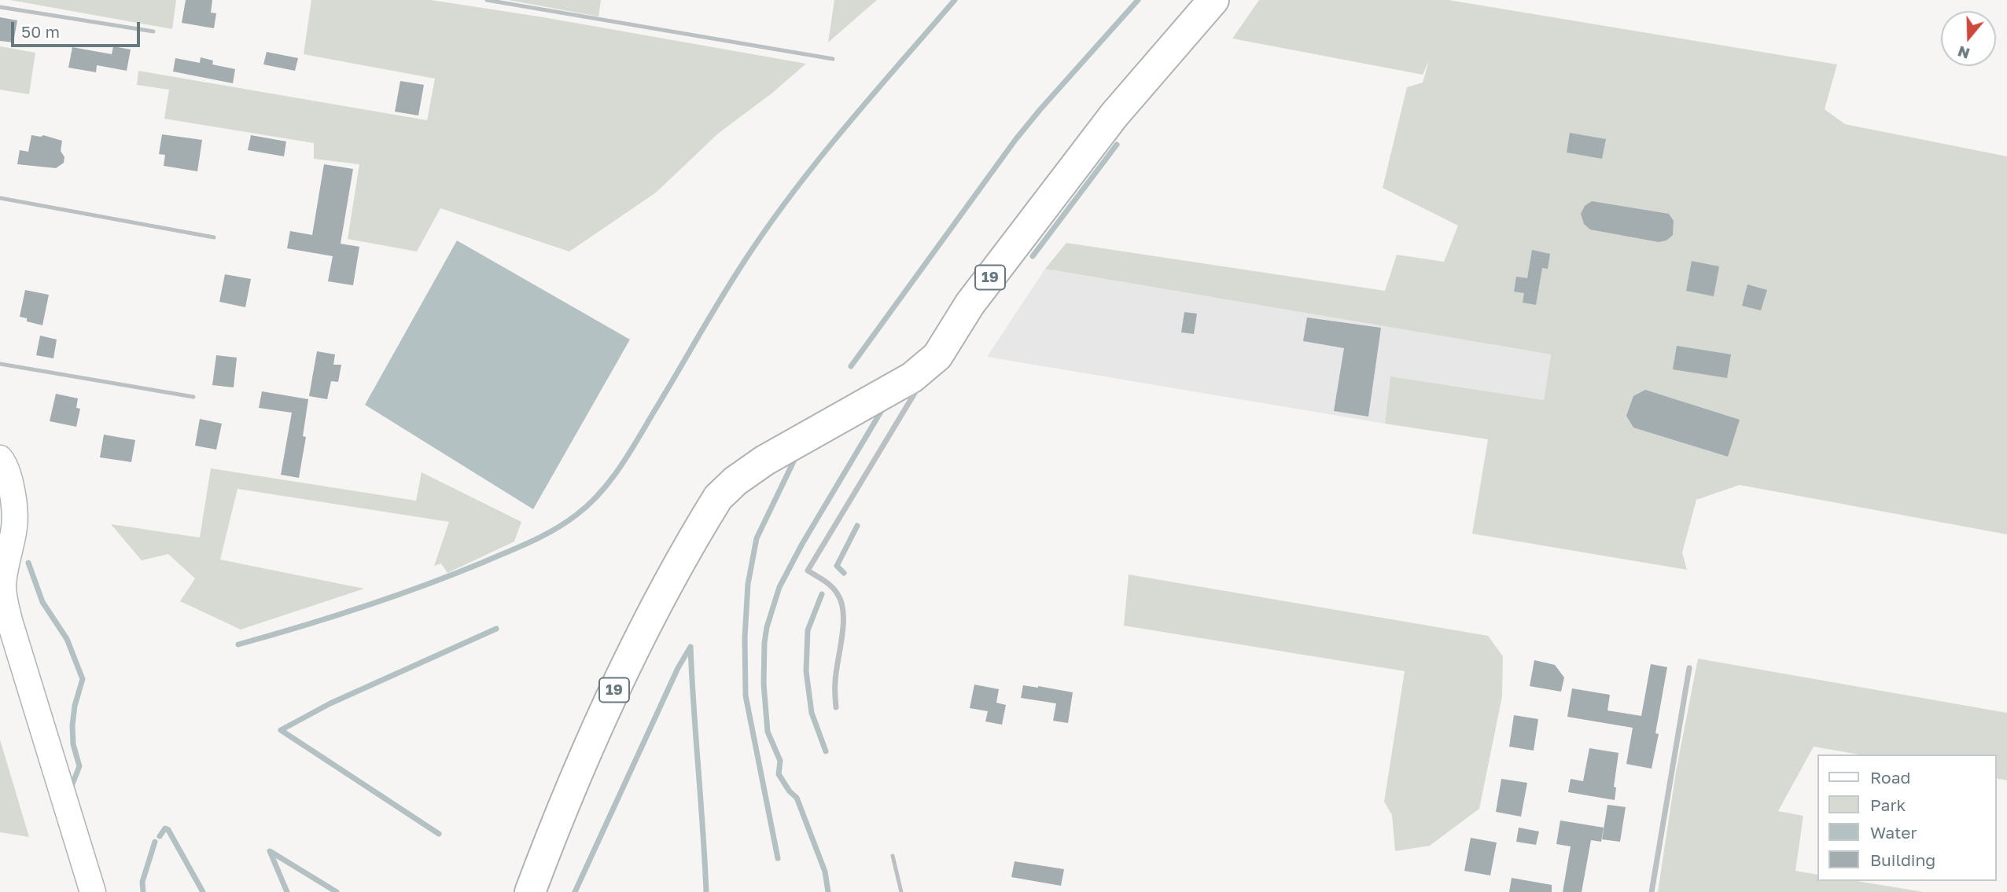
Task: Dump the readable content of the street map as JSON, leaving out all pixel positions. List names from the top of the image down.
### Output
{
  "streets": {
    "highway": ["19"]
  },
  "legend": [
    "Road",
    "Park",
    "Water",
    "Building"
  ],
  "scale_bar": "50 m",
  "north": "bottom"
}
